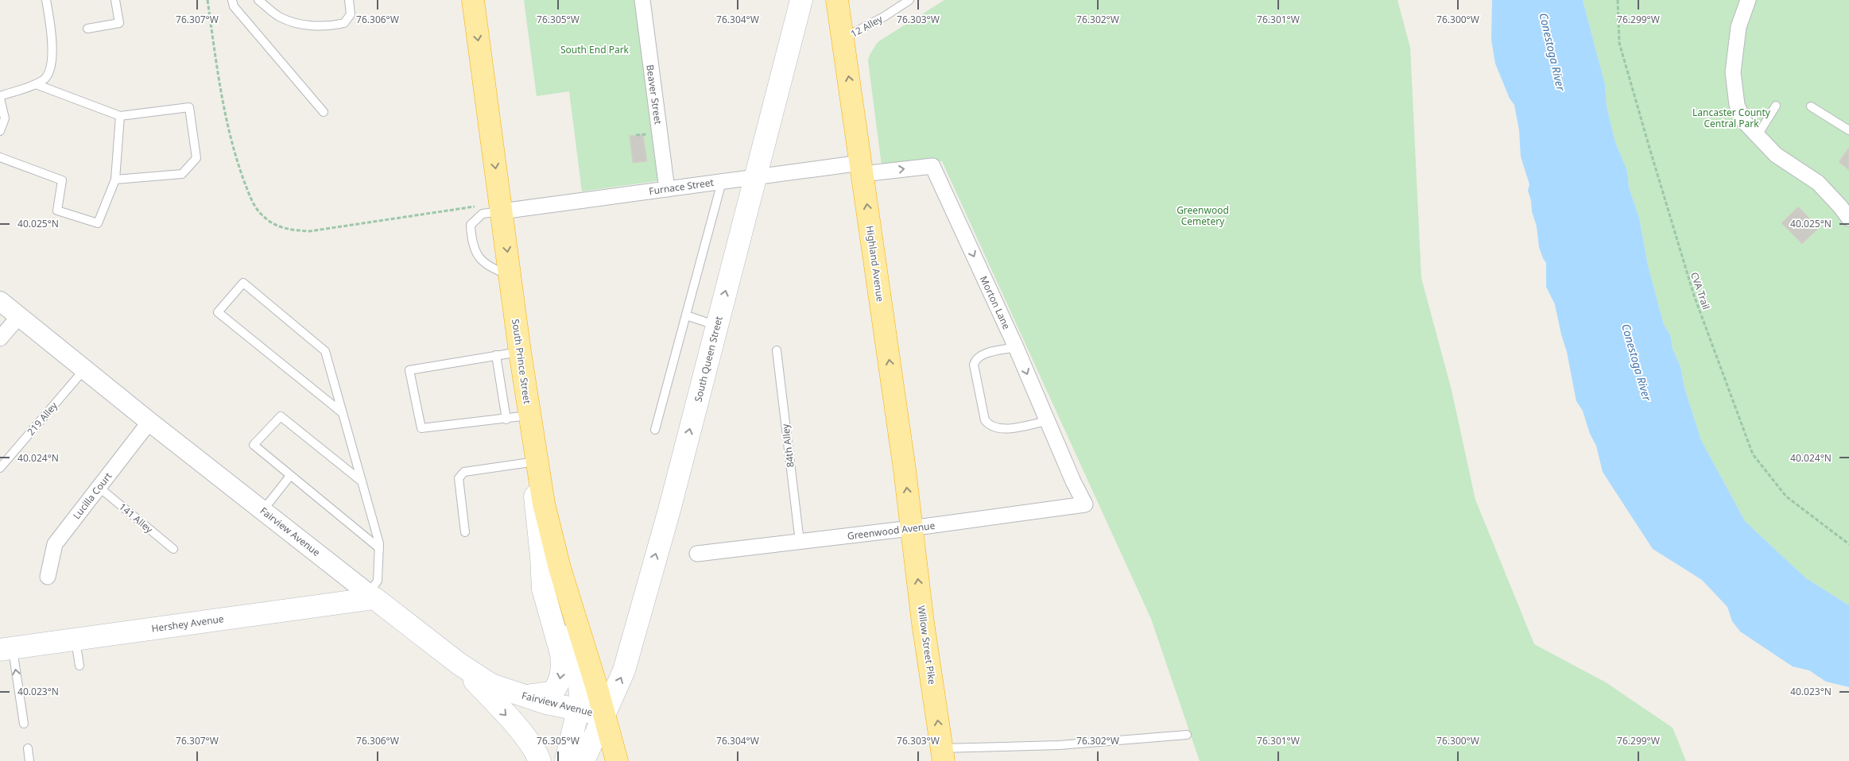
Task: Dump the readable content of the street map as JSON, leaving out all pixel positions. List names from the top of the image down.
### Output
{
  "streets": {
    "highway": ["Highland Avenue", "South Prince Street", "Willow Street Pike"],
    "main road": ["South Queen Street", "Fairview Avenue", "Hershey Avenue"],
    "street": [
      "Beaver Street",
      "Furnace Street",
      "Morton Lane",
      "Lucilla Court",
      "Greenwood Avenue"
    ],
    "lane": [
      "12 Alley",
      "219 Alley",
      "84th Alley",
      "141 Alley"
    ],
    "path": ["CVA Trail"]
  },
  "crossings": [
    ["12 Alley", "Highland Avenue"],
    ["Beaver Street", "Furnace Street"],
    ["Furnace Street", "Highland Avenue"],
    ["Furnace Street", "Morton Lane"],
    ["Furnace Street", "South Queen Street"],
    ["Furnace Street", "South Prince Street"],
    ["Highland Avenue", "Morton Lane"],
    ["Highland Avenue", "Greenwood Avenue"],
    ["Highland Avenue", "Willow Street Pike"],
    ["Morton Lane", "Greenwood Avenue"],
    ["South Queen Street", "South Prince Street"],
    ["South Queen Street", "Fairview Avenue"],
    ["South Prince Street", "Fairview Avenue"],
    ["219 Alley", "Fairview Avenue"],
    ["84th Alley", "Greenwood Avenue"],
    ["Lucilla Court", "141 Alley"],
    ["Lucilla Court", "Fairview Avenue"],
    ["Greenwood Avenue", "Willow Street Pike"],
    ["Fairview Avenue", "Hershey Avenue"]
  ],
  "one_way": [
    "Highland Avenue",
    "Morton Lane",
    "South Queen Street",
    "South Prince Street",
    "Willow Street Pike"
  ],
  "water": ["Conestoga River"],
  "parks": ["South End Park", "Lancaster County Central Park", "Greenwood Cemetery"],
  "coordinates": [
    "76.307°W",
    "76.306°W",
    "76.305°W",
    "76.304°W",
    "76.303°W",
    "76.302°W",
    "76.301°W",
    "76.300°W",
    "76.299°W",
    "40.025°N",
    "40.024°N",
    "40.023°N"
  ]
}
